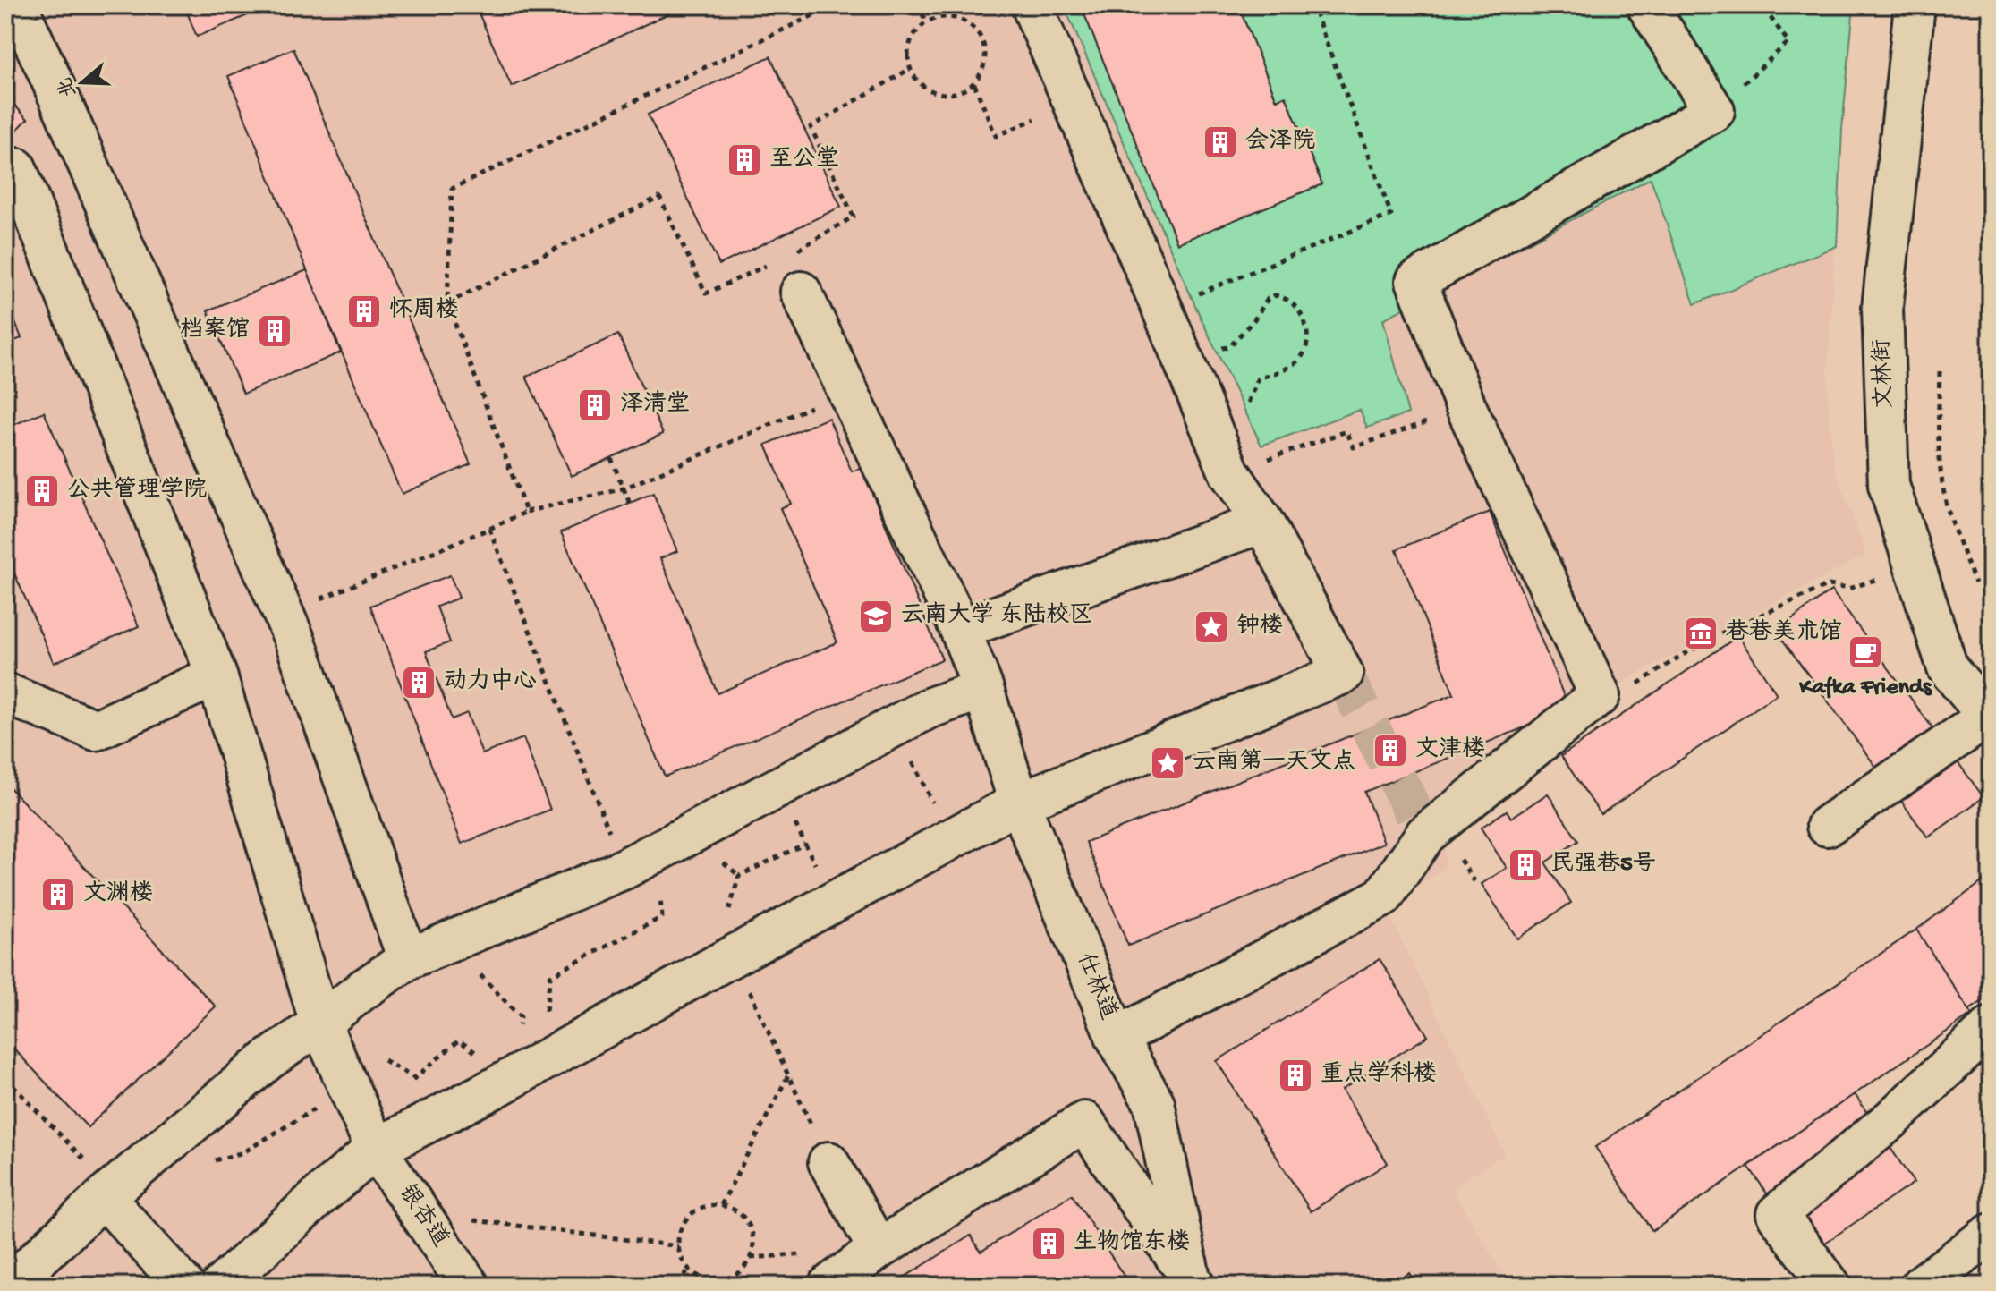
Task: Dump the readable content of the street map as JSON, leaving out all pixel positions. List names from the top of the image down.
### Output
{
  "streets": {
    "street": ["文林街", "仕林道", "银杏道"]
  },
  "places": {
    "building": [
      "会泽院",
      "至公堂",
      "怀周楼",
      "档案馆",
      "泽清堂",
      "公共管理学院",
      "动力中心",
      "文津楼",
      "民强巷5号",
      "文渊楼",
      "重点学科楼",
      "生物馆东楼"
    ],
    "school or university": ["云南大学 东陆校区"],
    "place": ["钟楼", "云南第一天文点"],
    "museum": ["巷巷美术馆"],
    "cafe": ["Kafka Friends"]
  },
  "north": "left"
}
